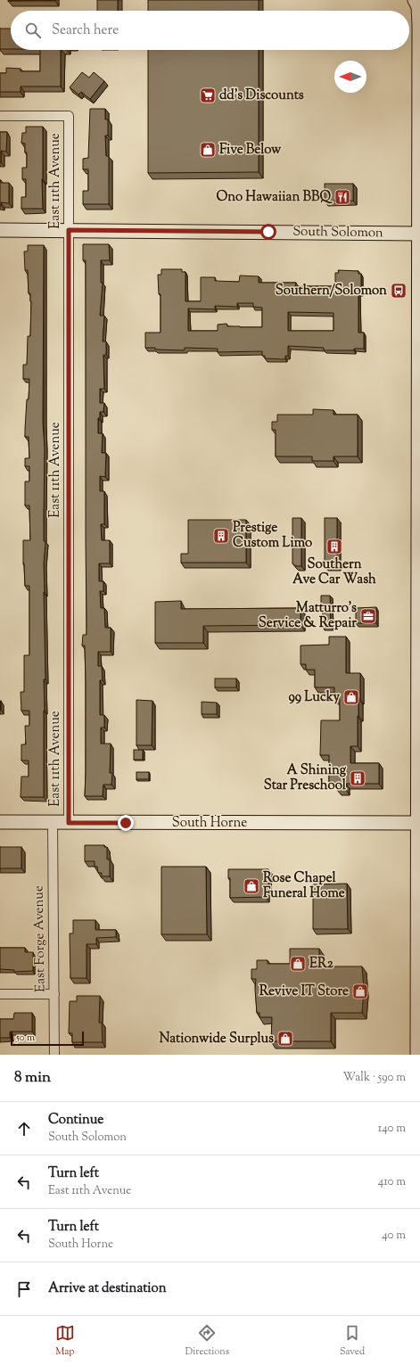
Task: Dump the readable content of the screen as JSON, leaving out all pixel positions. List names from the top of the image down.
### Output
{
  "streets": {
    "main road": ["South Solomon", "South Horne"],
    "street": ["East 11th Avenue", "East Forge Avenue"]
  },
  "crossings": [
    ["East 11th Avenue", "South Solomon"],
    ["East 11th Avenue", "South Horne"],
    ["South Horne", "East Forge Avenue"]
  ],
  "places": {
    "supermarket": ["dd's Discounts"],
    "shop": [
      "Five Below",
      "99 Lucky",
      "Rose Chapel Funeral Home",
      "ER2",
      "Revive IT Store",
      "Nationwide Surplus"
    ],
    "restaurant": ["Ono Hawaiian BBQ"],
    "bus stop": ["Southern/Solomon"],
    "building": ["Prestige Custom Limo", "Southern Ave Car Wash", "A Shining Star Preschool"],
    "office": ["Matturro's Service & Repair"]
  },
  "scale_bar": "50 m",
  "north": "left",
  "page": {
    "search": "Search here",
    "scale": "50 m",
    "heading": ["8 min", "Walk · 590 m"],
    "list": [
      ["Continue", "South Solomon", "140 m"],
      ["Turn left", "East 11th Avenue", "410 m"],
      ["Turn left", "South Horne", "40 m"],
      "Arrive at destination"
    ],
    "nav": ["Map", "Directions", "Saved"]
  }
}
